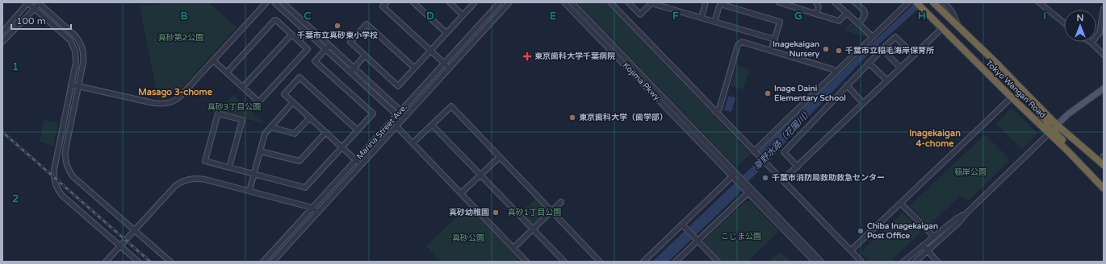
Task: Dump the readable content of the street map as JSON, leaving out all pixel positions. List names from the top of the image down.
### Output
{
  "streets": {
    "highway": ["Tokyo Wangan Road"],
    "street": ["Kojima Pkwy.", "Marina Street Ave."]
  },
  "districts": ["Masago 3-chome", "Inagekaigan 4-chome"],
  "water": ["草野水路（花園川）"],
  "parks": [
    "真砂第2公園",
    "真砂3丁目公園",
    "稲岸公園",
    "真砂1丁目公園",
    "こじま公園",
    "真砂公園"
  ],
  "places": {
    "other": [
      "千葉市立真砂東小学校",
      "Inagekaigan Nursery",
      "千葉市立稲毛海岸保育所",
      "Inage Daini Elementary School",
      "東京歯科大学（歯学部）",
      "千葉市消防局救助救急センター",
      "真砂幼稚園",
      "Chiba Inagekaigan Post Office"
    ],
    "health": ["東京歯科大学千葉病院"]
  },
  "scale_bar": "100 m",
  "north": "top",
  "grid": {
    "columns": [
      "B",
      "C",
      "D",
      "E",
      "F",
      "G",
      "H",
      "I"
    ],
    "rows": ["1", "2"]
  }
}
